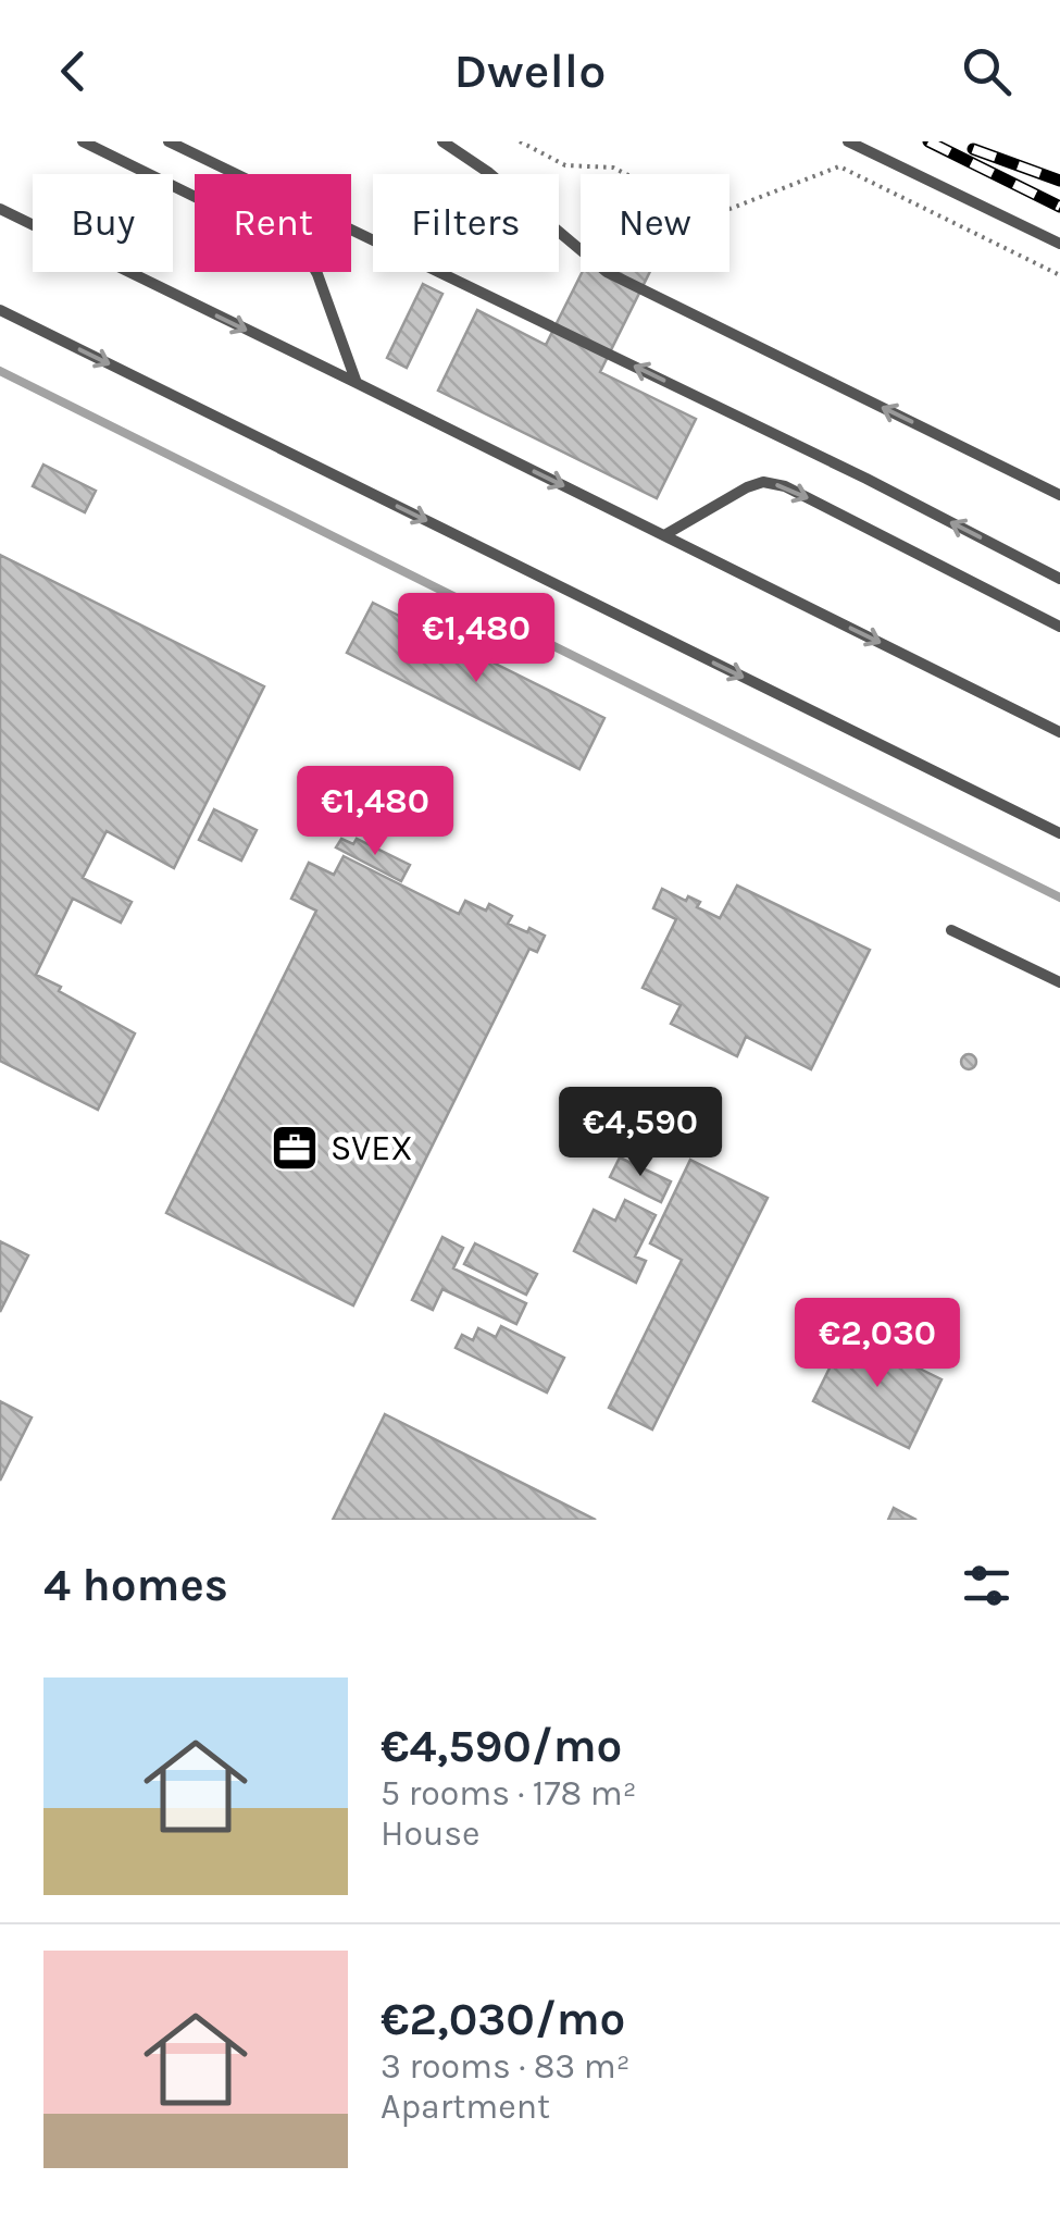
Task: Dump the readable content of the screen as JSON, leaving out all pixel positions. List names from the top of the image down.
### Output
{
  "places": {
    "office": ["SVEX"]
  },
  "page": {
    "header": "Dwello",
    "chip": [
      "Buy",
      "Rent",
      "Filters",
      "New"
    ],
    "price": [
      "€1,480",
      "€1,480",
      "€4,590",
      "€2,030"
    ],
    "heading": "4 homes",
    "list": [
      {
        "name": "€4,590/mo",
        "note": "5 rooms · 178 m² · House"
      },
      {
        "name": "€2,030/mo",
        "note": "3 rooms · 83 m² · Apartment"
      }
    ]
  }
}
